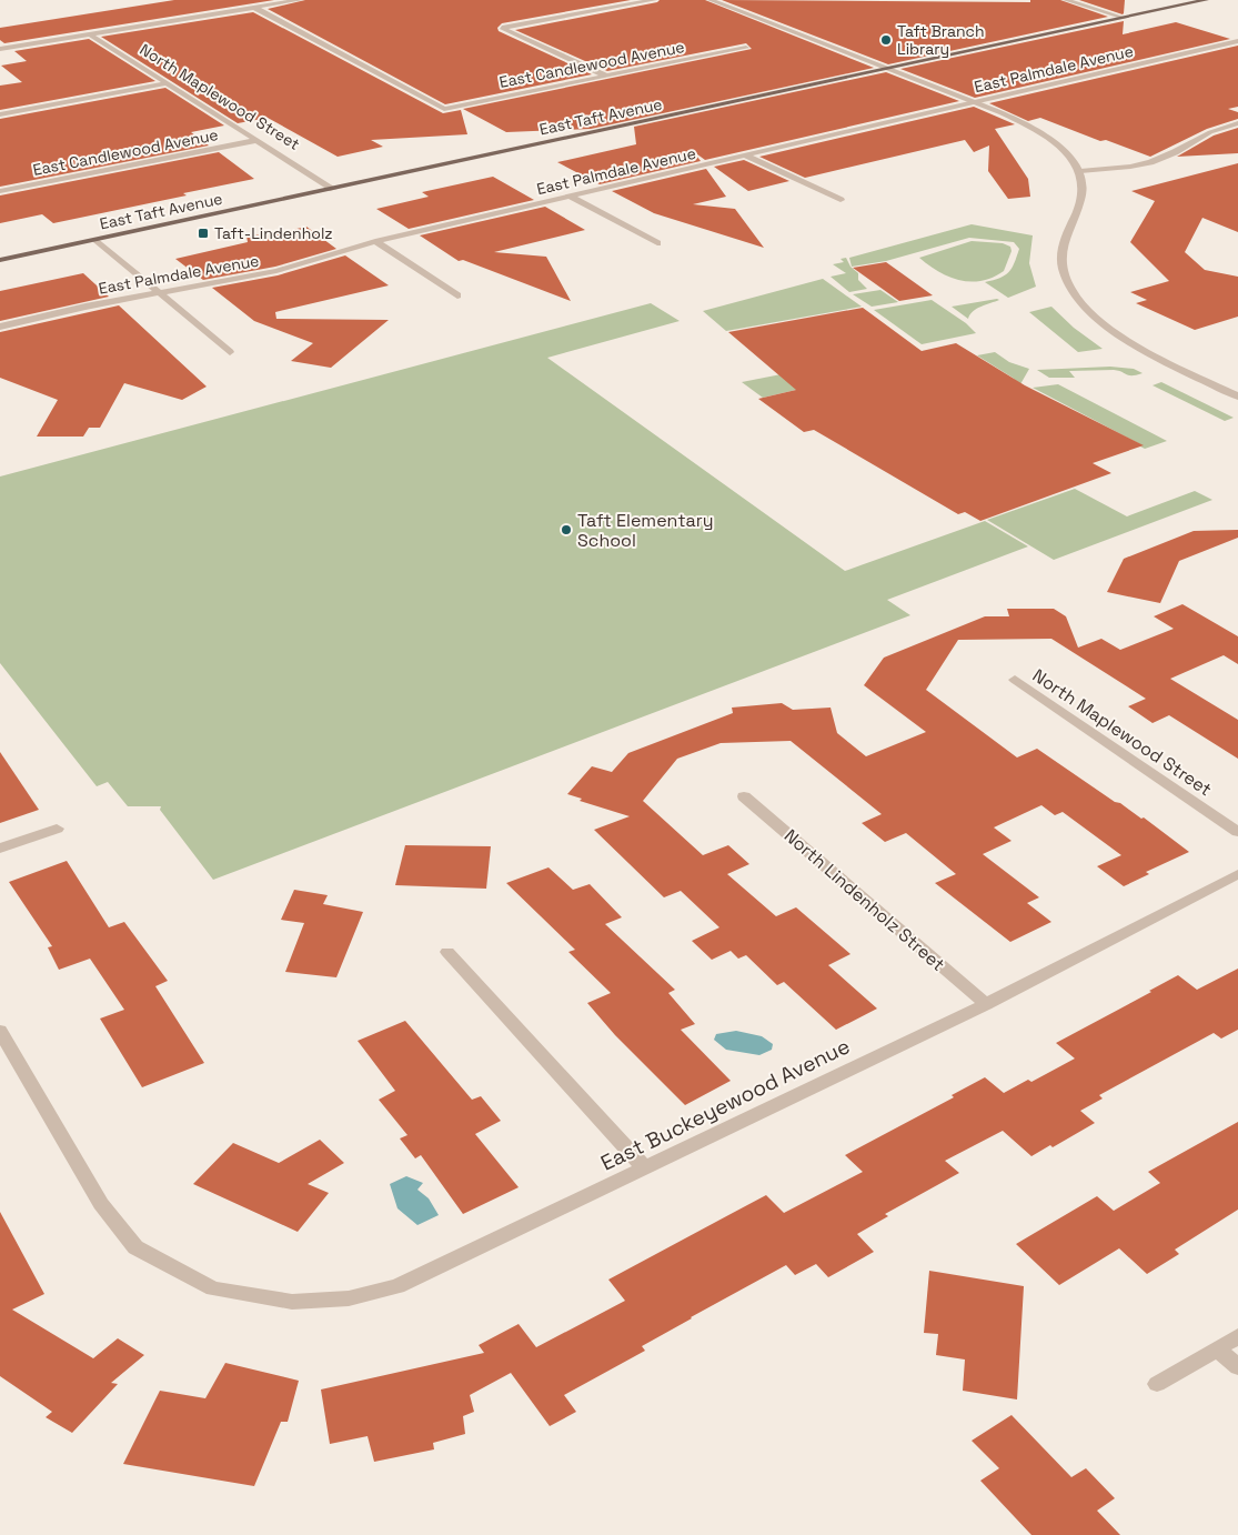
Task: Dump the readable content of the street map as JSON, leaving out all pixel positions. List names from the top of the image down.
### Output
{
  "streets": {
    "main road": ["East Taft Avenue"],
    "street": [
      "East Candlewood Avenue",
      "East Palmdale Avenue",
      "North Maplewood Street",
      "North Lindenholz Street",
      "East Buckeyewood Avenue"
    ]
  },
  "crossings": [
    ["East Candlewood Avenue", "North Maplewood Street"],
    ["North Maplewood Street", "East Taft Avenue"],
    ["North Lindenholz Street", "East Buckeyewood Avenue"]
  ],
  "places": {
    "other": ["Taft Branch Library", "Taft Elementary School"],
    "transit": ["Taft-Lindenholz"]
  }
}
